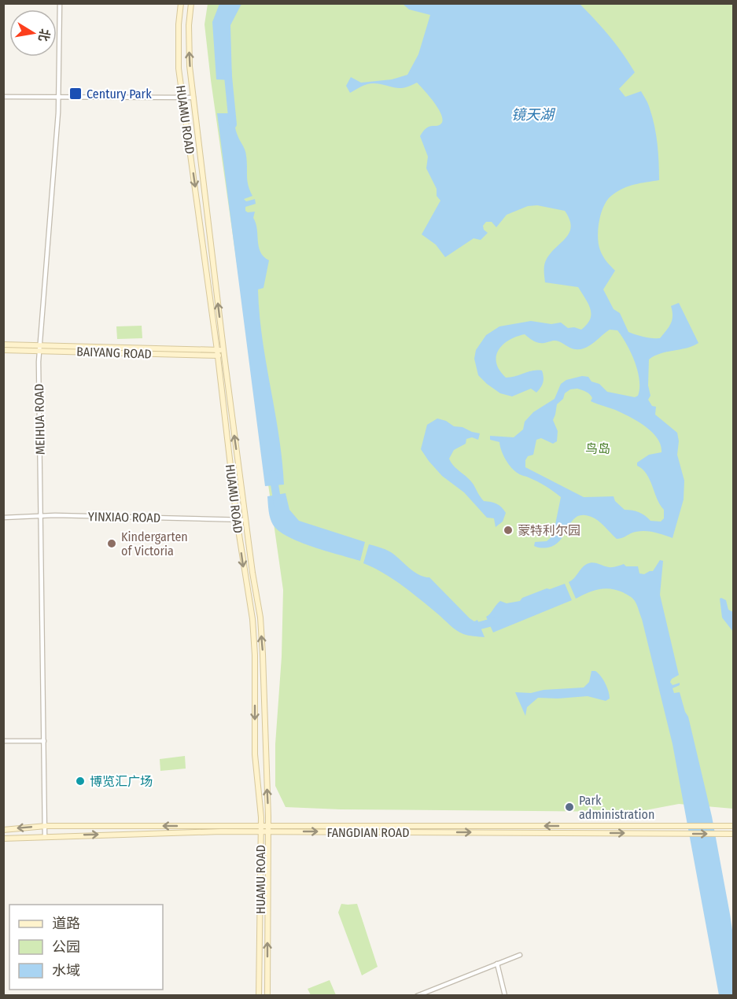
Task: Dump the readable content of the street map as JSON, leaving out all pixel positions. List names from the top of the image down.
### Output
{
  "streets": {
    "main road": ["HUAMU ROAD", "BAIYANG ROAD", "FANGDIAN ROAD"],
    "street": ["MEIHUA ROAD", "YINXIAO ROAD"]
  },
  "crossings": [
    ["HUAMU ROAD", "BAIYANG ROAD"],
    ["HUAMU ROAD", "YINXIAO ROAD"],
    ["HUAMU ROAD", "FANGDIAN ROAD"],
    ["BAIYANG ROAD", "MEIHUA ROAD"],
    ["MEIHUA ROAD", "YINXIAO ROAD"],
    ["MEIHUA ROAD", "FANGDIAN ROAD"]
  ],
  "water": ["镜天湖"],
  "parks": ["鸟岛"],
  "places": {
    "transit": ["Century Park"],
    "other": [
      "蒙特利尔园",
      "Kindergarten of Victoria",
      "博览汇广场",
      "Park administration"
    ]
  },
  "legend": ["道路", "公园", "水域"],
  "north": "right"
}
